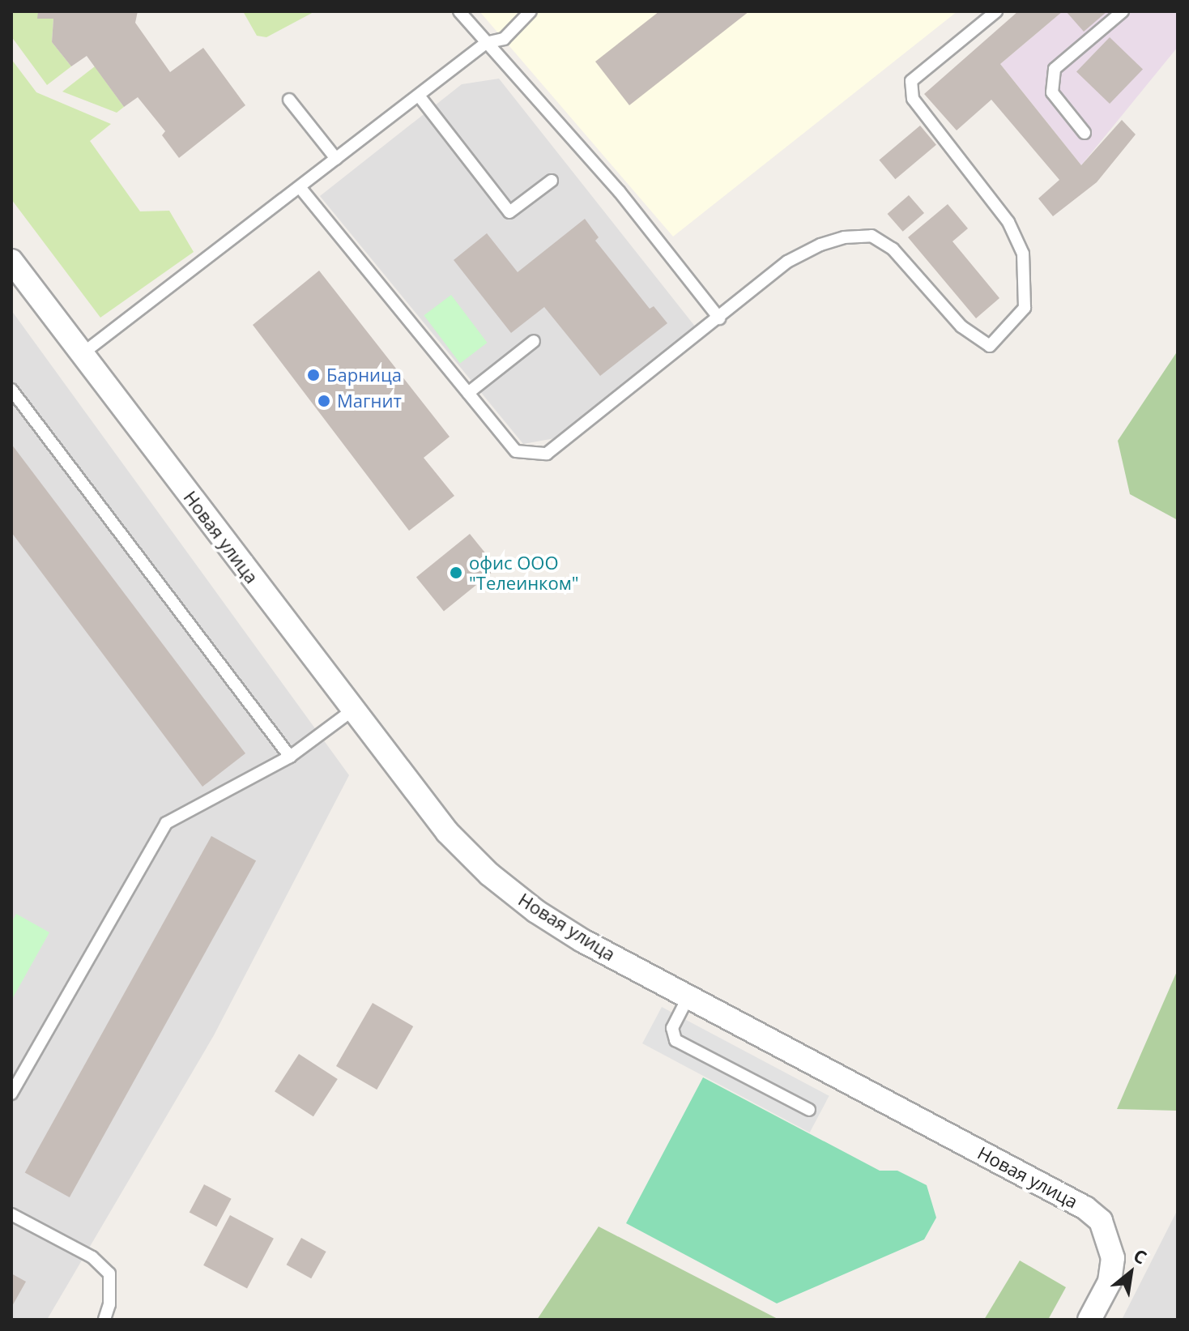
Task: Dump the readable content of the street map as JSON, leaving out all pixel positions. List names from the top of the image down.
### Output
{
  "streets": {
    "street": ["Новая улица"]
  },
  "places": ["Барница", "Магнит", "офис ООО \"Телеинком\""],
  "north": "top right"
}
